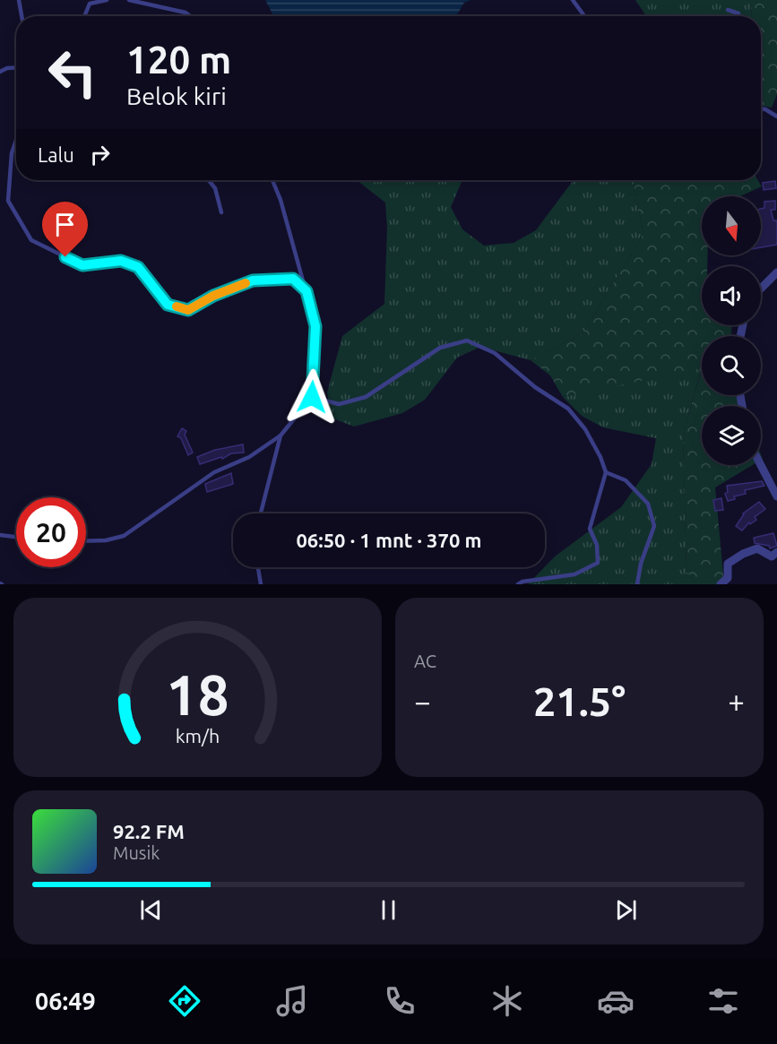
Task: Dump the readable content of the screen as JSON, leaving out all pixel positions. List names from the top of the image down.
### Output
{
  "north": "bottom",
  "page": {
    "turn": ["120 m", "Belok kiri"],
    "then": "Lalu",
    "limit": "20",
    "trip": "06:50 · 1 mnt · 370 m",
    "tile": "AC",
    "heat": ["−", "21.5°", "+"],
    "song": ["92.2 FM", "Musik"],
    "tabs": "06:49",
    "gauge": ["18", "km/h"]
  }
}
